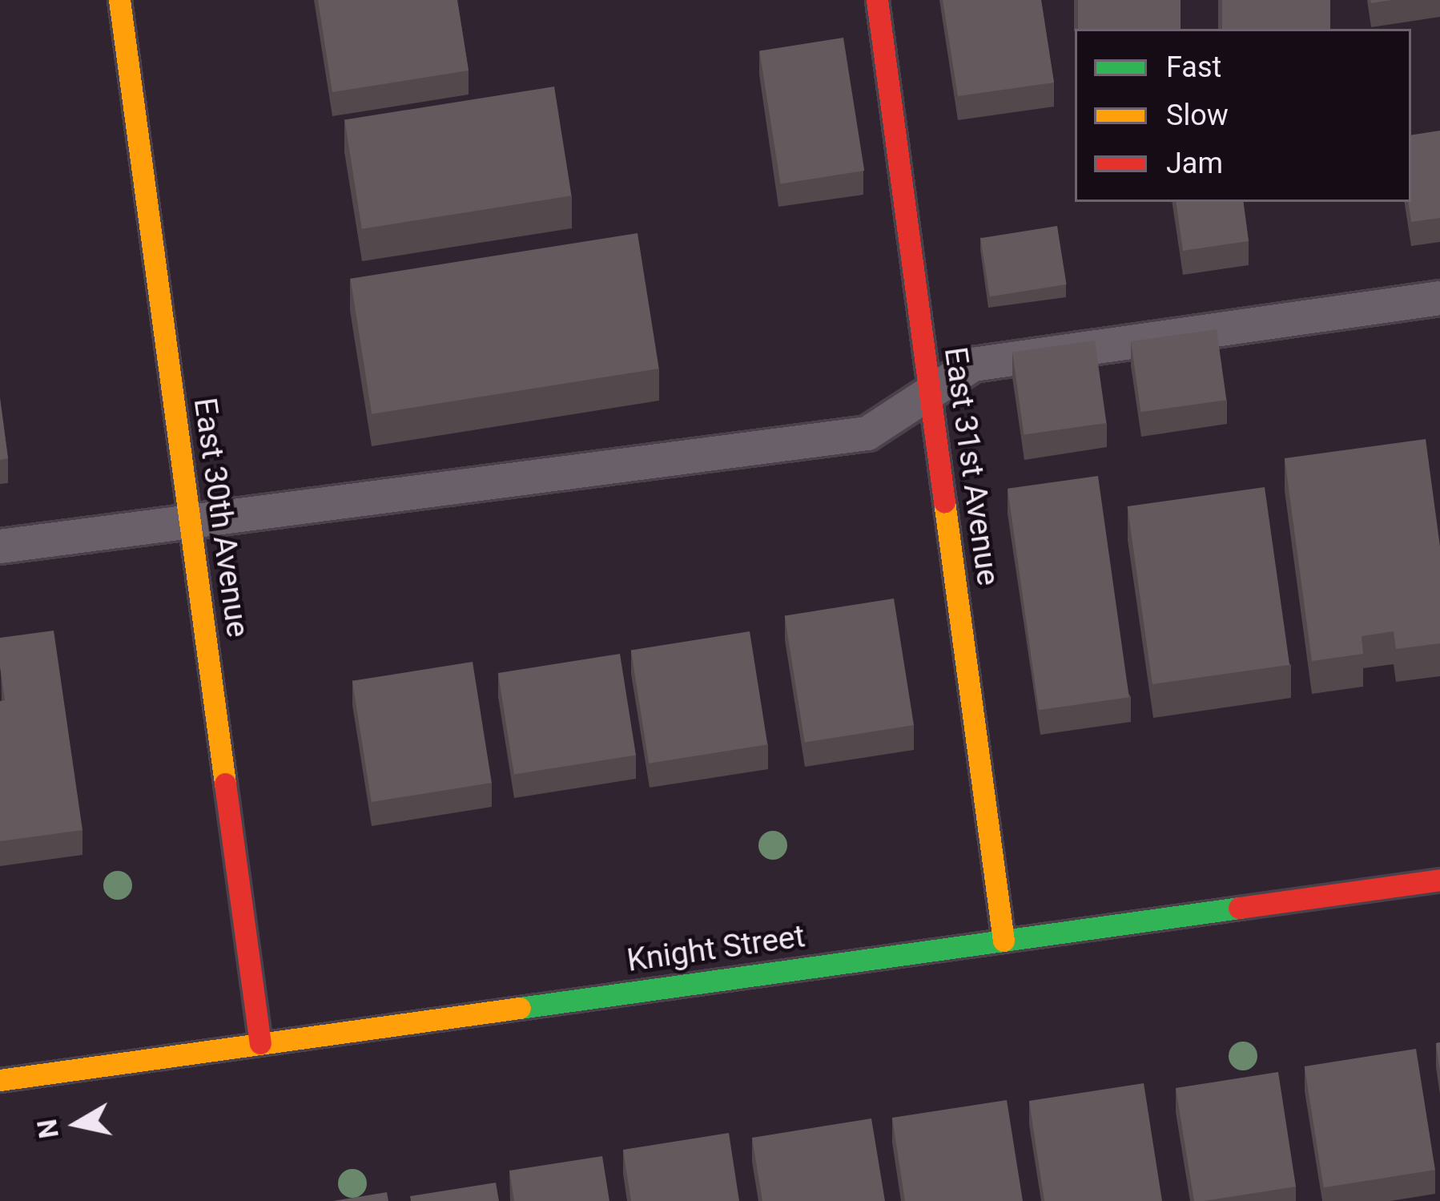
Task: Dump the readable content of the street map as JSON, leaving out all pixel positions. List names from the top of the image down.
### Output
{
  "streets": {
    "street": ["East 31st Avenue", "East 30th Avenue", "Knight Street"]
  },
  "crossings": [
    ["East 31st Avenue", "Knight Street"],
    ["East 30th Avenue", "Knight Street"]
  ],
  "legend": ["Fast", "Slow", "Jam"],
  "north": "left"
}
